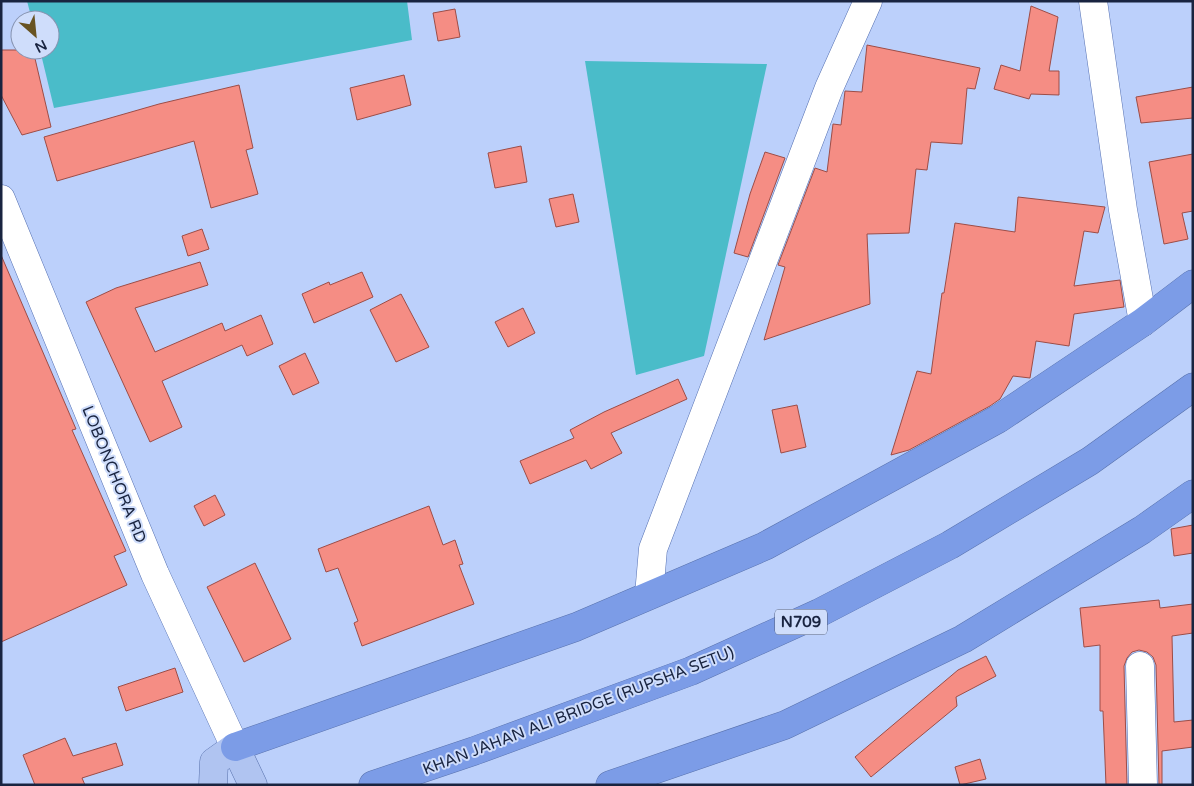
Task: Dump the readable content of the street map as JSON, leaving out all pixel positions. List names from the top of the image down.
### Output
{
  "streets": {
    "highway": ["N709", "KHAN JAHAN ALI BRIDGE (RUPSHA SETU)"],
    "street": ["LOBONCHORA RD"]
  },
  "north": "bottom right"
}
